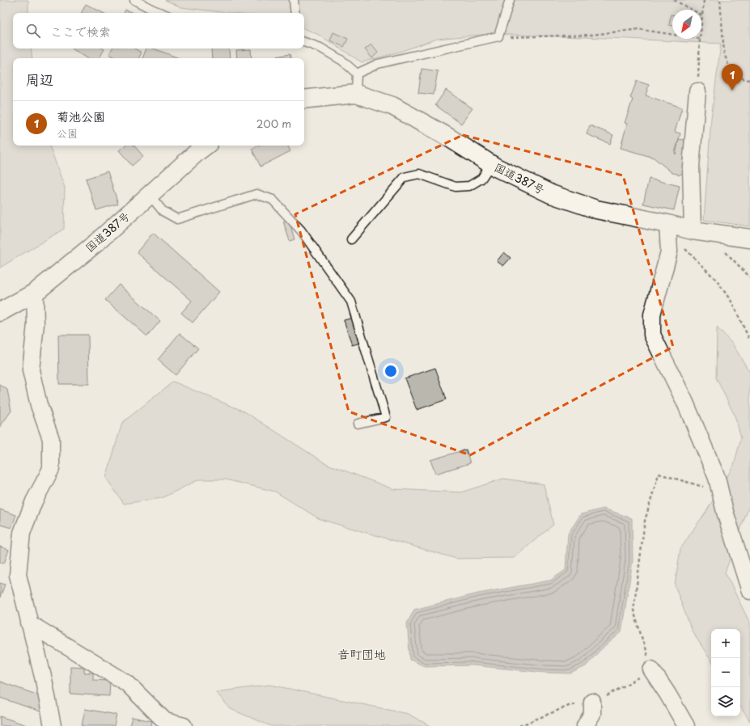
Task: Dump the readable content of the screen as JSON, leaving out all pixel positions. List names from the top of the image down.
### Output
{
  "streets": {
    "highway": ["国道387号"]
  },
  "districts": ["音町団地"],
  "north": "bottom left",
  "page": {
    "search": "ここで検索",
    "heading": "周辺",
    "pins": "1",
    "list": [
      {
        "mark": "1",
        "name": "菊池公園",
        "note": "公園",
        "value": "200 m"
      }
    ],
    "map_buttons": ["+", "−"]
  }
}
